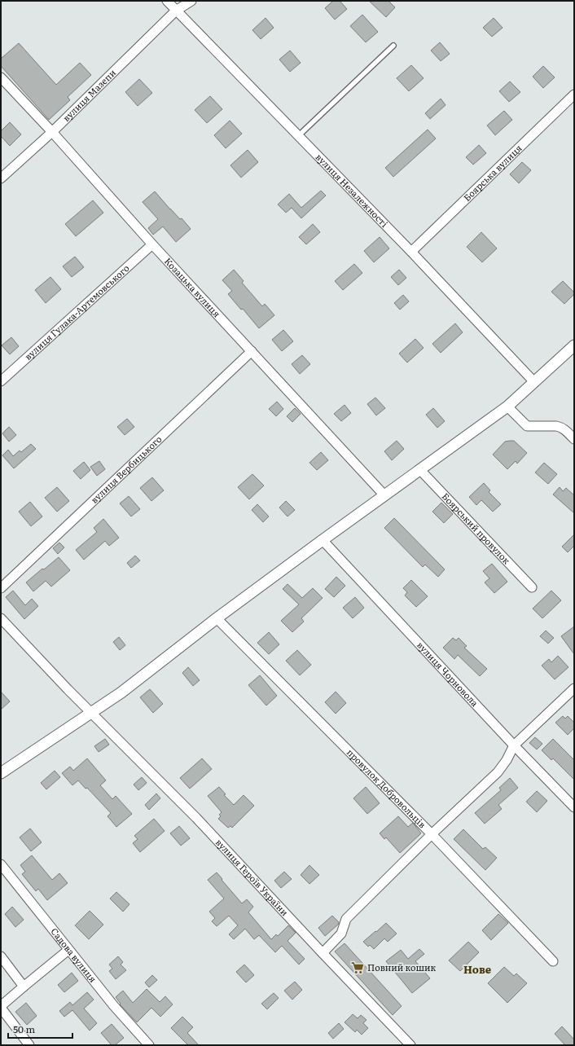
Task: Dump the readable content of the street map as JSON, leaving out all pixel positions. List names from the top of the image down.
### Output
{
  "streets": {
    "street": [
      "вулиця Мазепи",
      "Боярська вулиця",
      "вулиця Незалежності",
      "Козацька вулиця",
      "вулиця Гулака-Артемовського",
      "вулиця Вербицького",
      "Боярський провулок",
      "вулиця Чорновола",
      "провулок Добровольців",
      "вулиця Героїв України",
      "Садова вулиця"
    ]
  },
  "crossings": [
    ["вулиця Мазепи", "вулиця Незалежності"],
    ["вулиця Мазепи", "Козацька вулиця"],
    ["Боярська вулиця", "вулиця Незалежності"],
    ["Козацька вулиця", "вулиця Гулака-Артемовського"],
    ["Козацька вулиця", "вулиця Вербицького"]
  ],
  "districts": ["Нове"],
  "places": {
    "supermarket": ["Повний кошик"]
  },
  "scale_bar": "50 m"
}
